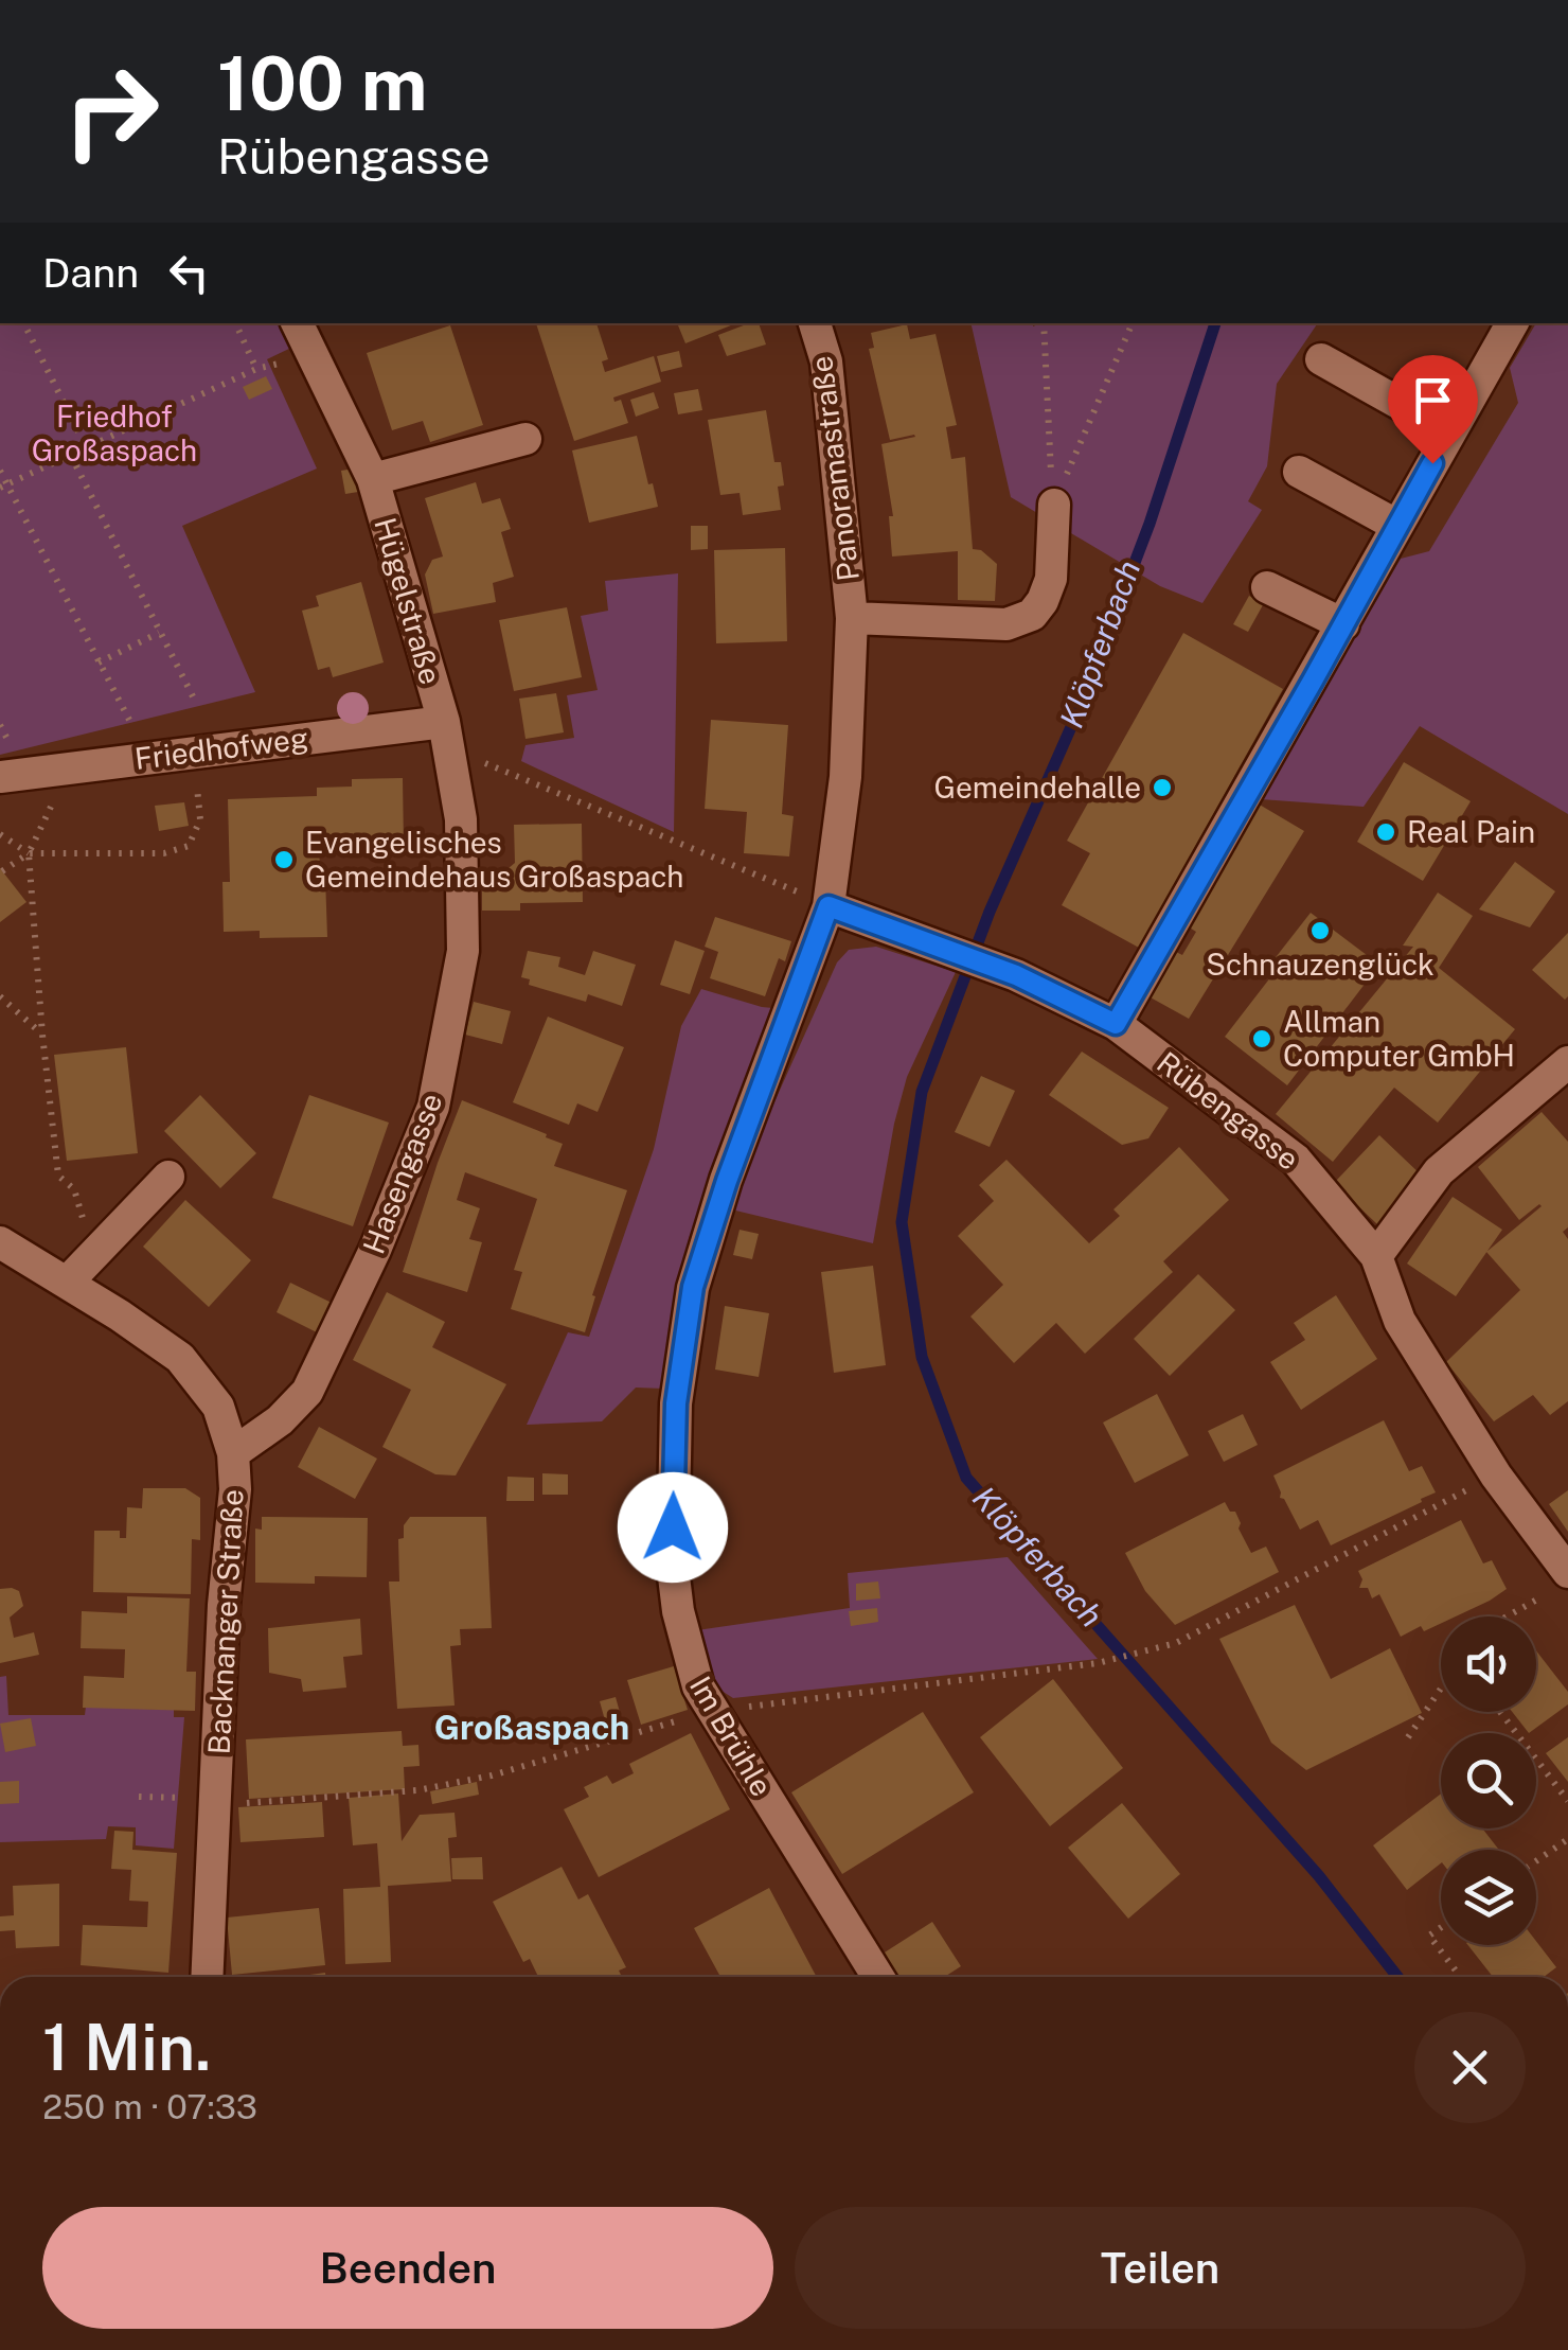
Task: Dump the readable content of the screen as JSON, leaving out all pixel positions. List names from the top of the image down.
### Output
{
  "streets": {
    "street": [
      "Panoramastraße",
      "Hügelstraße",
      "Friedhofweg",
      "Rübengasse",
      "Hasengasse",
      "Backnanger Straße",
      "Im Brühle"
    ]
  },
  "crossings": [
    ["Panoramastraße", "Rübengasse"],
    ["Panoramastraße", "Im Brühle"],
    ["Hügelstraße", "Friedhofweg"],
    ["Hügelstraße", "Hasengasse"],
    ["Friedhofweg", "Hasengasse"],
    ["Rübengasse", "Im Brühle"],
    ["Hasengasse", "Backnanger Straße"]
  ],
  "districts": ["Großaspach"],
  "water": ["Klöpferbach"],
  "parks": ["Friedhof Großaspach"],
  "places": [
    "Gemeindehalle",
    "Real Pain",
    "Evangelisches Gemeindehaus Großaspach",
    "Schnauzenglück",
    "Allman Computer GmbH"
  ],
  "page": {
    "turn": ["100 m", "Rübengasse"],
    "then": "Dann",
    "heading": ["1 Min.", "250 m · 07:33"],
    "buttons": ["Beenden", "Teilen"]
  }
}
